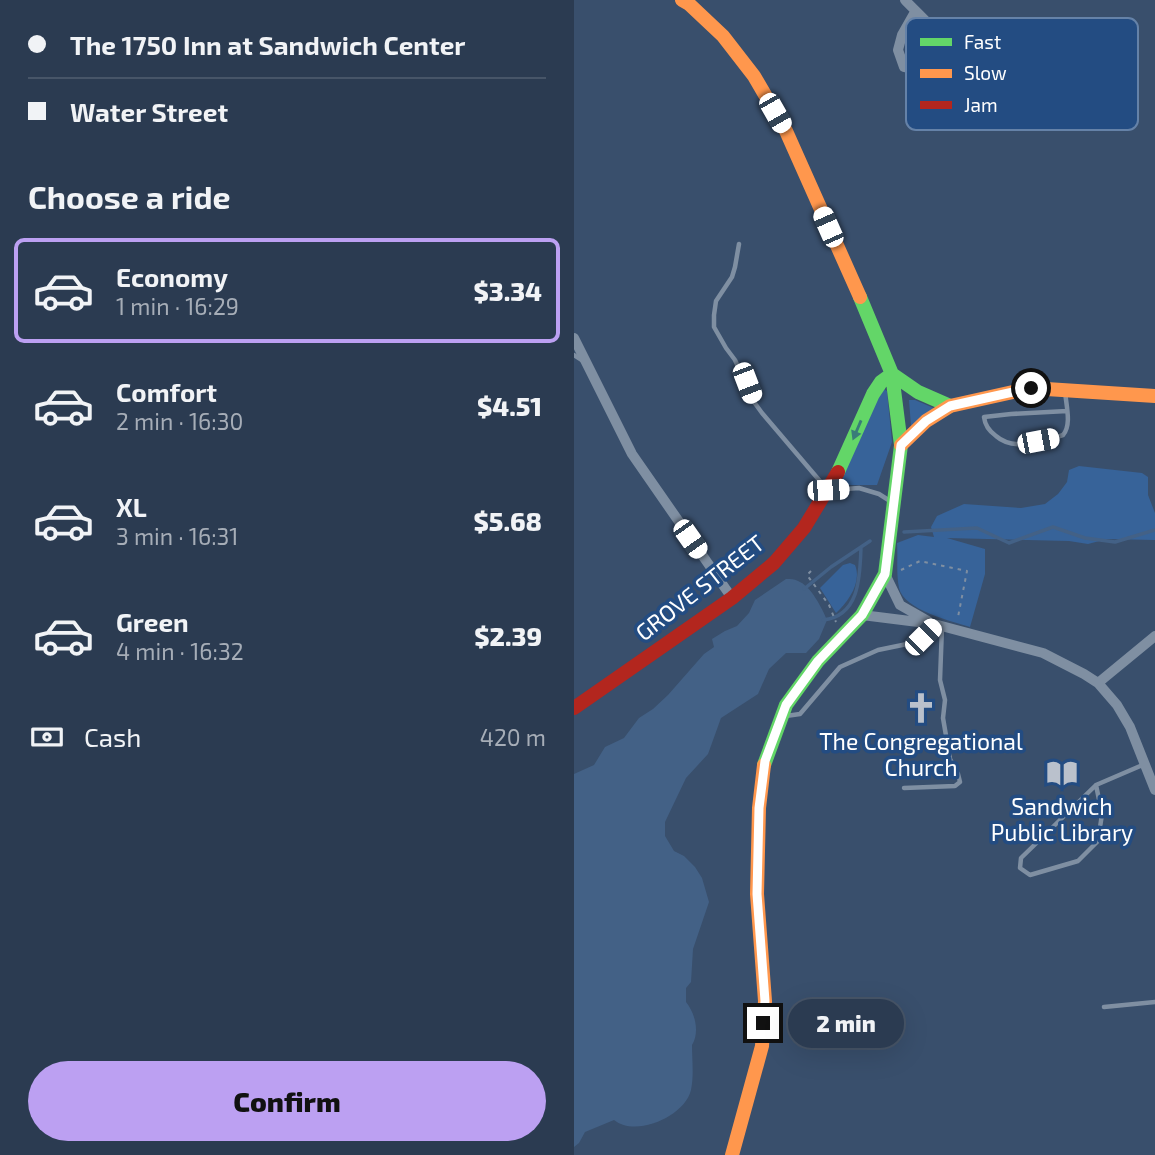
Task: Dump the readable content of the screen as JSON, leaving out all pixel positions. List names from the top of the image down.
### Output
{
  "streets": {
    "main road": ["GROVE STREET"]
  },
  "places": {
    "church": ["The Congregational Church"],
    "library": ["Sandwich Public Library"]
  },
  "legend": ["Fast", "Slow", "Jam"],
  "page": {
    "banner": ["The 1750 Inn at Sandwich Center", "Water Street"],
    "heading": "Choose a ride",
    "list": [
      {
        "name": "Economy",
        "note": "1 min · 16:29",
        "value": "$3.34"
      },
      {
        "name": "Comfort",
        "note": "2 min · 16:30",
        "value": "$4.51"
      },
      {
        "name": "XL",
        "note": "3 min · 16:31",
        "value": "$5.68"
      },
      {
        "name": "Green",
        "note": "4 min · 16:32",
        "value": "$2.39"
      }
    ],
    "pay": ["Cash", "420 m"],
    "bubble": "2 min",
    "buttons": "Confirm"
  }
}
